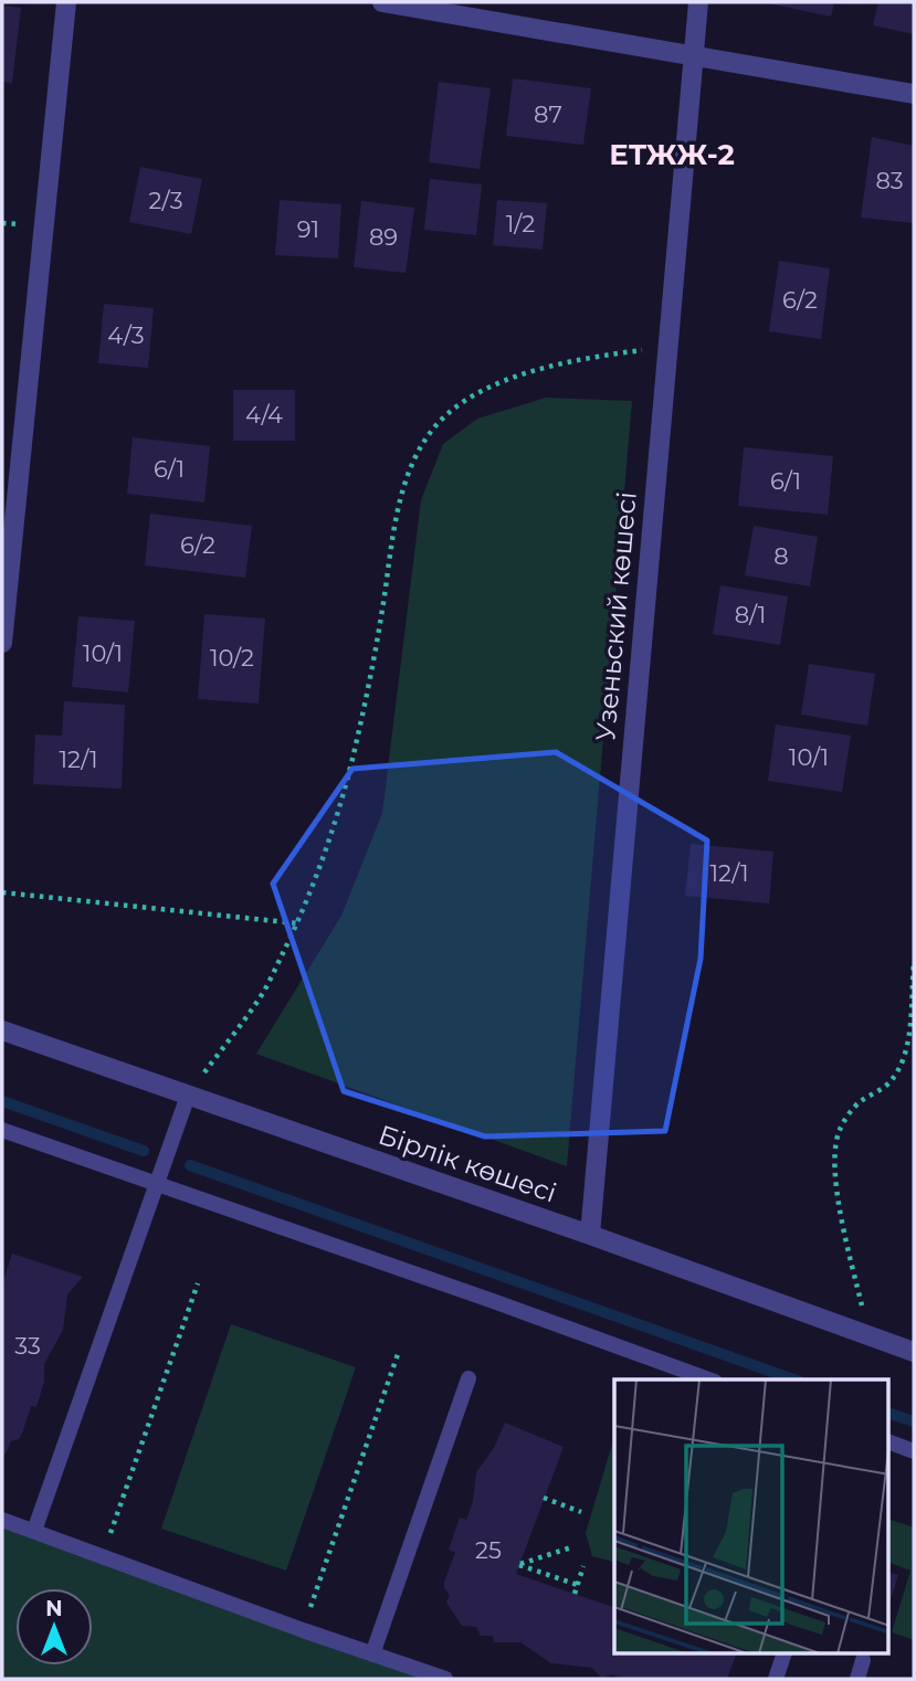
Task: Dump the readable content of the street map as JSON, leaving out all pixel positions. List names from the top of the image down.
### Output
{
  "streets": {
    "street": ["Узеньский көшесі", "Бірлік көшесі"]
  },
  "crossings": [
    ["Узеньский көшесі", "Бірлік көшесі"]
  ],
  "districts": ["ЕТЖЖ-2"],
  "house_numbers": [
    "87",
    "83",
    "2/3",
    "1/2",
    "91",
    "89",
    "6/2",
    "4/3",
    "4/4",
    "6/1",
    "6/1",
    "6/2",
    "8",
    "8/1",
    "10/1",
    "10/2",
    "10/1",
    "12/1",
    "12/1",
    "33",
    "25"
  ],
  "north": "top"
}
